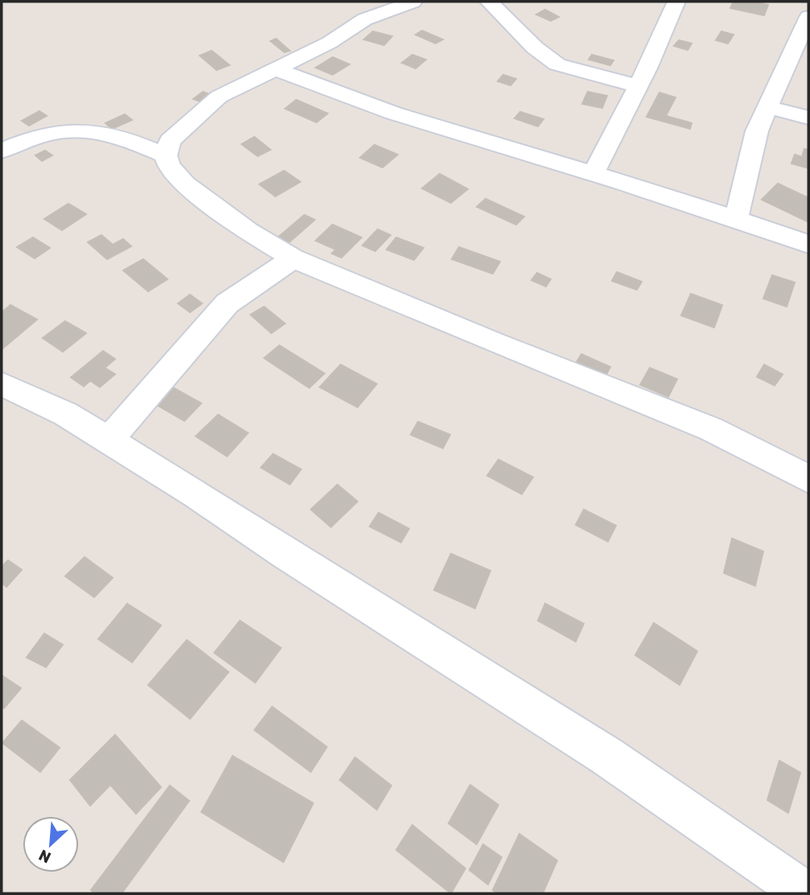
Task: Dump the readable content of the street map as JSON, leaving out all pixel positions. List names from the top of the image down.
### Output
{
  "north": "bottom left"
}
